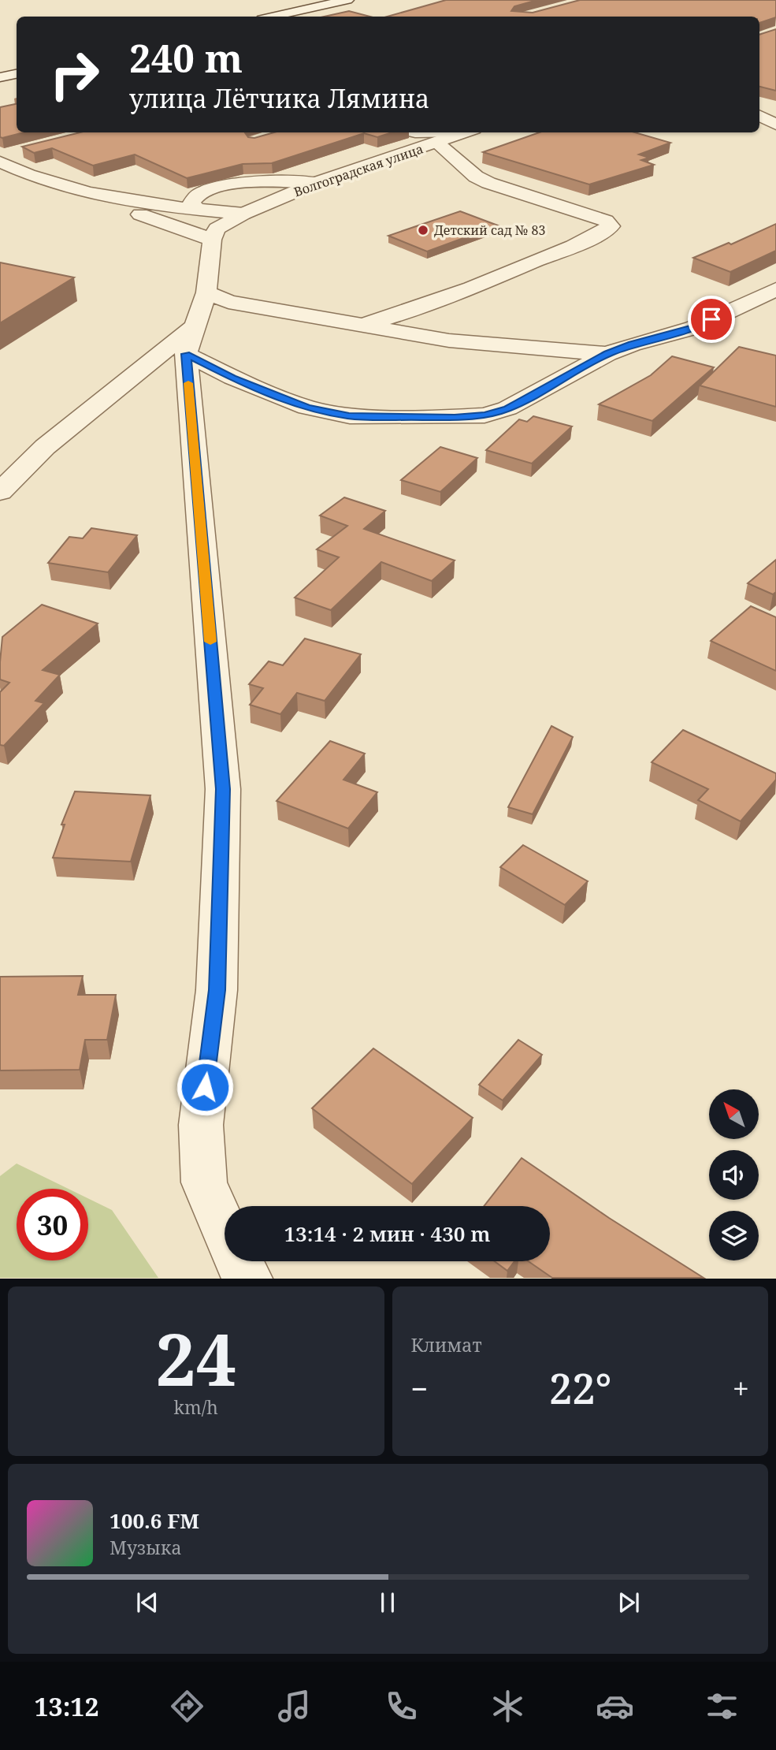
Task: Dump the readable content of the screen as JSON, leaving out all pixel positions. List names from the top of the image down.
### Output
{
  "streets": {
    "street": ["Волгоградская улица"]
  },
  "places": ["Детский сад № 83"],
  "north": "top left",
  "page": {
    "turn": ["240 m", "улица Лётчика Лямина"],
    "limit": "30",
    "trip": "13:14 · 2 мин · 430 m",
    "tile": [
      ["24", "km/h"],
      "Климат"
    ],
    "heat": ["−", "22°", "+"],
    "song": ["100.6 FM", "Музыка"],
    "tabs": "13:12"
  }
}
